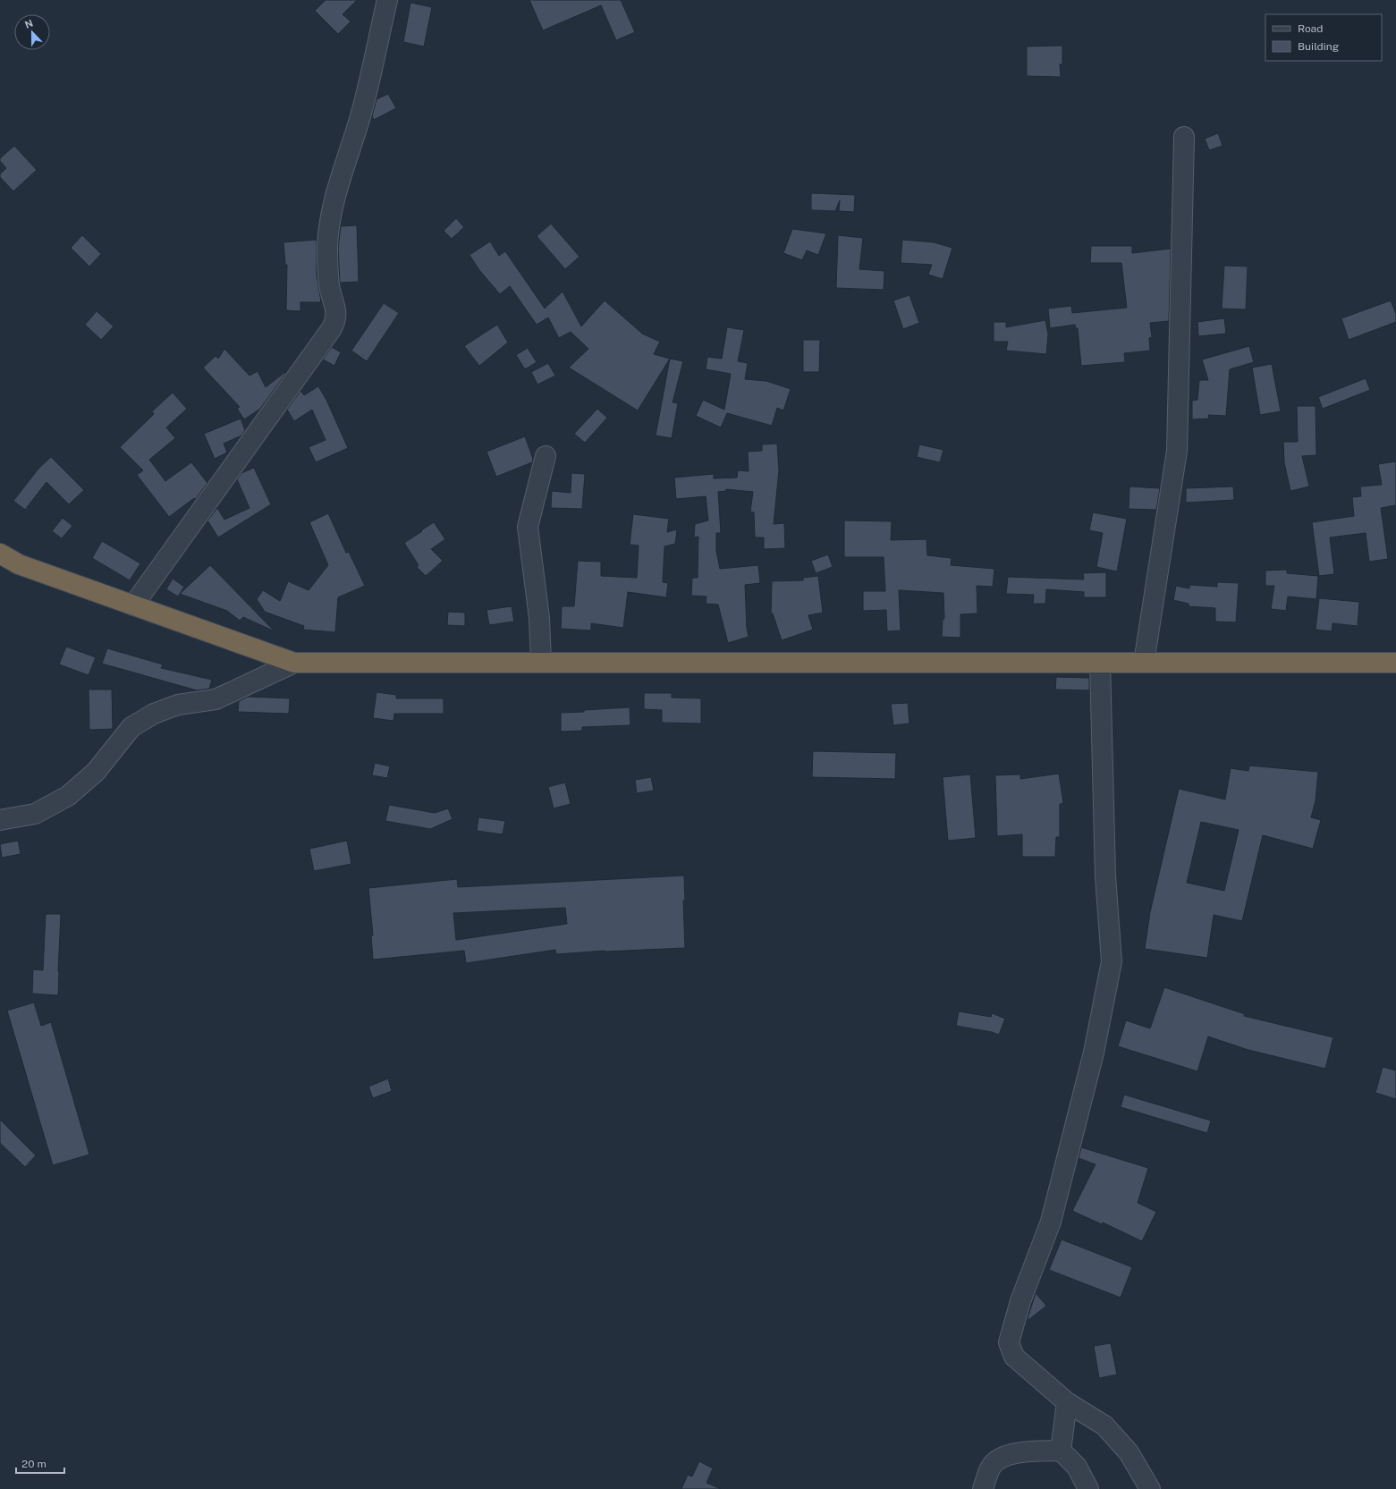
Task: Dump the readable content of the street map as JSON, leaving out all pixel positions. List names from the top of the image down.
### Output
{
  "legend": ["Road", "Building"],
  "scale_bar": "20 m",
  "north": "top"
}
